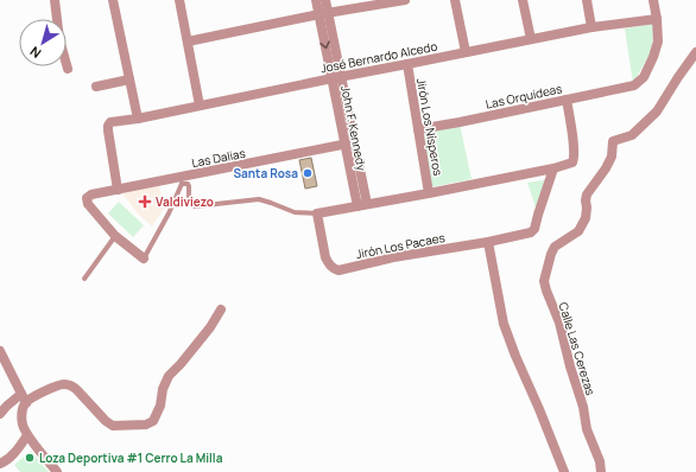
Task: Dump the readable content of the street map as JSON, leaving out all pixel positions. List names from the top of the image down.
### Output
{
  "streets": {
    "street": [
      "José Bernardo Alcedo",
      "Las Orquideas",
      "Jirón Los Nísperos",
      "John F. Kennedy",
      "Las Dalias",
      "Jirón Los Pacaes",
      "Calle Las Cerezas"
    ]
  },
  "crossings": [
    ["José Bernardo Alcedo", "Las Orquideas"],
    ["José Bernardo Alcedo", "Jirón Los Nísperos"],
    ["José Bernardo Alcedo", "John F. Kennedy"],
    ["José Bernardo Alcedo", "Las Dalias"],
    ["Las Orquideas", "Jirón Los Nísperos"],
    ["John F. Kennedy", "Las Dalias"]
  ],
  "places": {
    "other": ["Santa Rosa", "Loza Deportiva #1 Cerro La Milla"],
    "health": ["Valdiviezo"]
  },
  "north": "bottom left"
}
